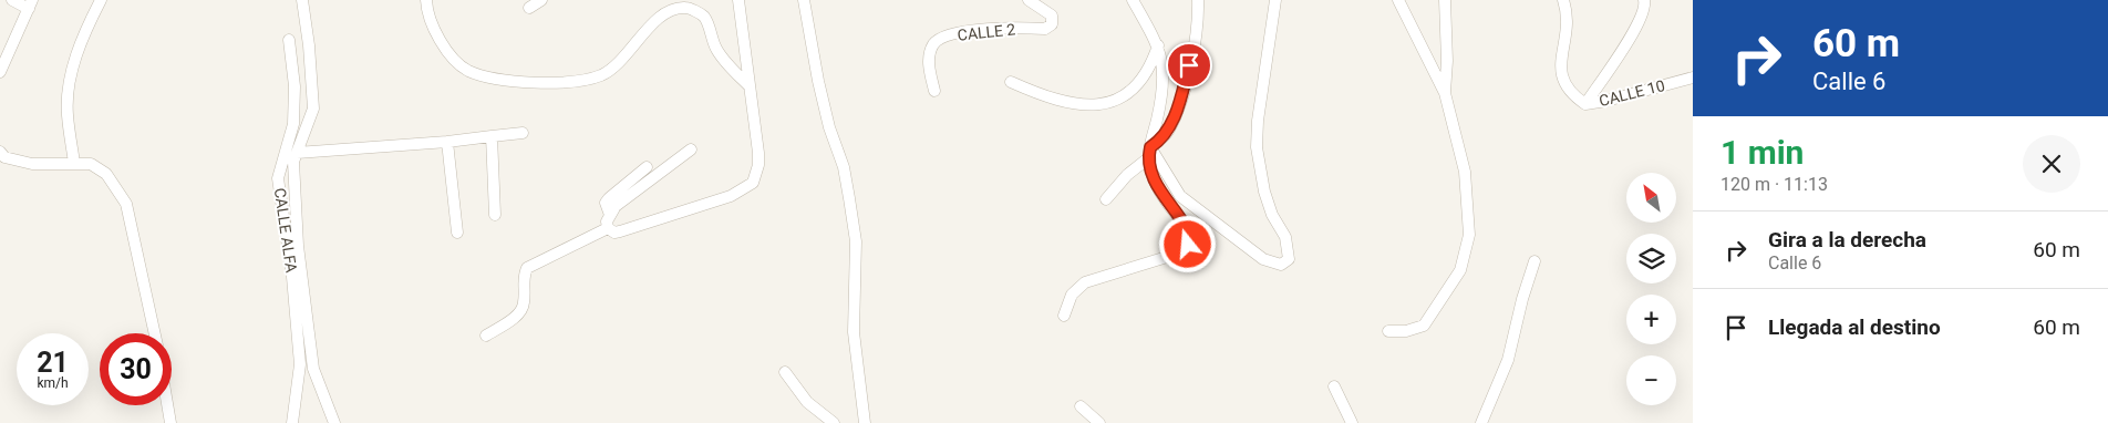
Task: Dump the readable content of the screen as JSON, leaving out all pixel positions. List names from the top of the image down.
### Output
{
  "streets": {
    "street": ["CALLE 2", "CALLE 10", "CALLE ALFA"]
  },
  "north": "top left",
  "page": {
    "turn": ["60 m", "Calle 6"],
    "heading": ["1 min", "120 m · 11:13"],
    "map_buttons": ["+", "−"],
    "list": [
      {
        "name": "Gira a la derecha",
        "note": "Calle 6",
        "value": "60 m"
      },
      {
        "name": "Llegada al destino",
        "value": "60 m"
      }
    ],
    "speed": "21 km/h",
    "limit": "30"
  }
}
